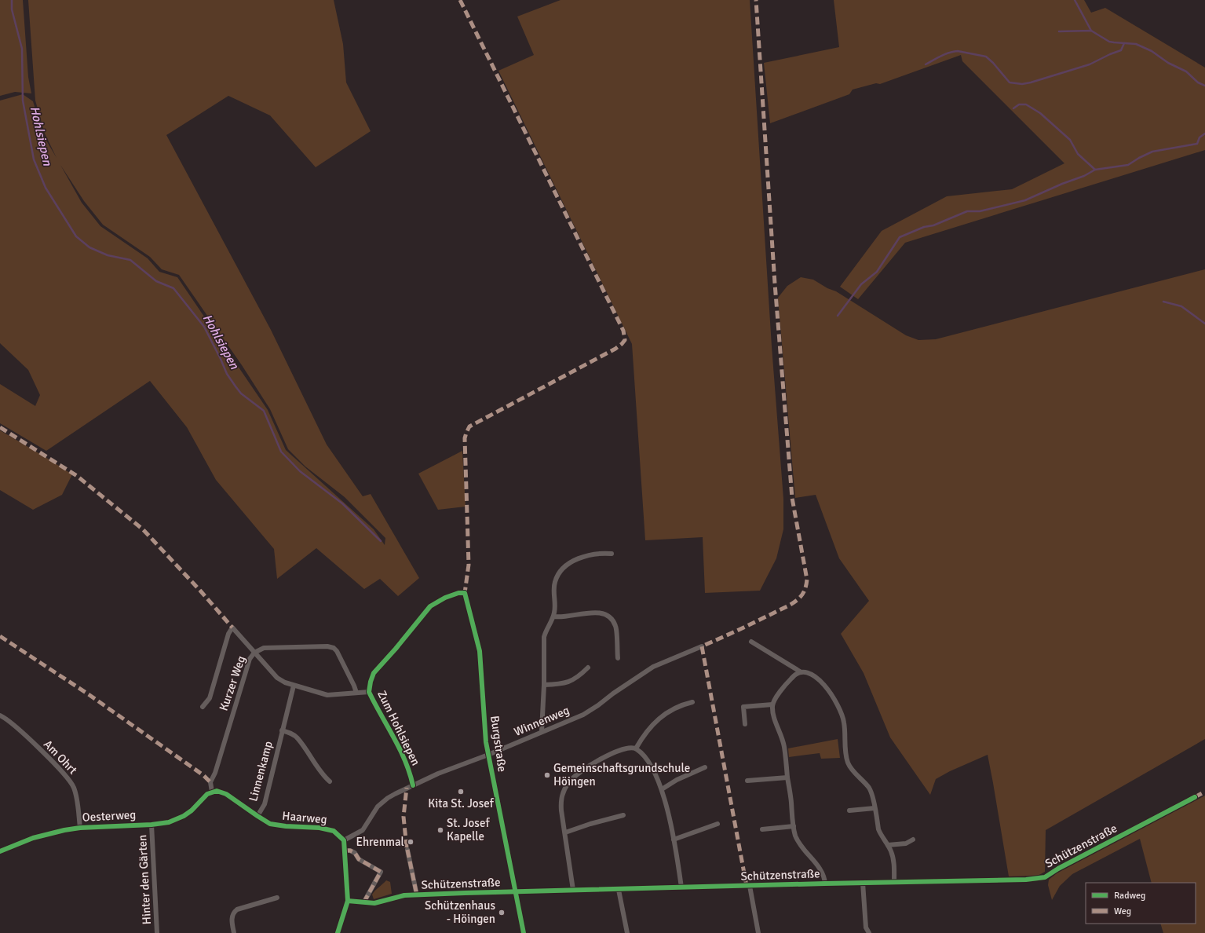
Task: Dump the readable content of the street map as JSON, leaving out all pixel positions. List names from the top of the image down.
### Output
{
  "streets": {
    "street": [
      "Kurzer Weg",
      "Winnenweg",
      "Zum Hohlsiepen",
      "Burgstraße",
      "Am Ohrt",
      "Linnenkamp",
      "Oesterweg",
      "Haarweg",
      "Schützenstraße",
      "Hinter den Gärten"
    ]
  },
  "crossings": [
    ["Kurzer Weg", "Oesterweg"],
    ["Kurzer Weg", "Haarweg"],
    ["Winnenweg", "Zum Hohlsiepen"],
    ["Winnenweg", "Burgstraße"],
    ["Winnenweg", "Haarweg"],
    ["Zum Hohlsiepen", "Burgstraße"],
    ["Burgstraße", "Schützenstraße"],
    ["Am Ohrt", "Oesterweg"],
    ["Linnenkamp", "Haarweg"],
    ["Oesterweg", "Haarweg"],
    ["Oesterweg", "Hinter den Gärten"]
  ],
  "water": ["Hohlsiepen"],
  "places": [
    "Gemeinschaftsgrundschule Höingen",
    "Kita St. Josef",
    "St. Josef Kapelle",
    "Ehrenmal",
    "Schützenhaus - Höingen"
  ],
  "legend": ["Radweg", "Weg"]
}
